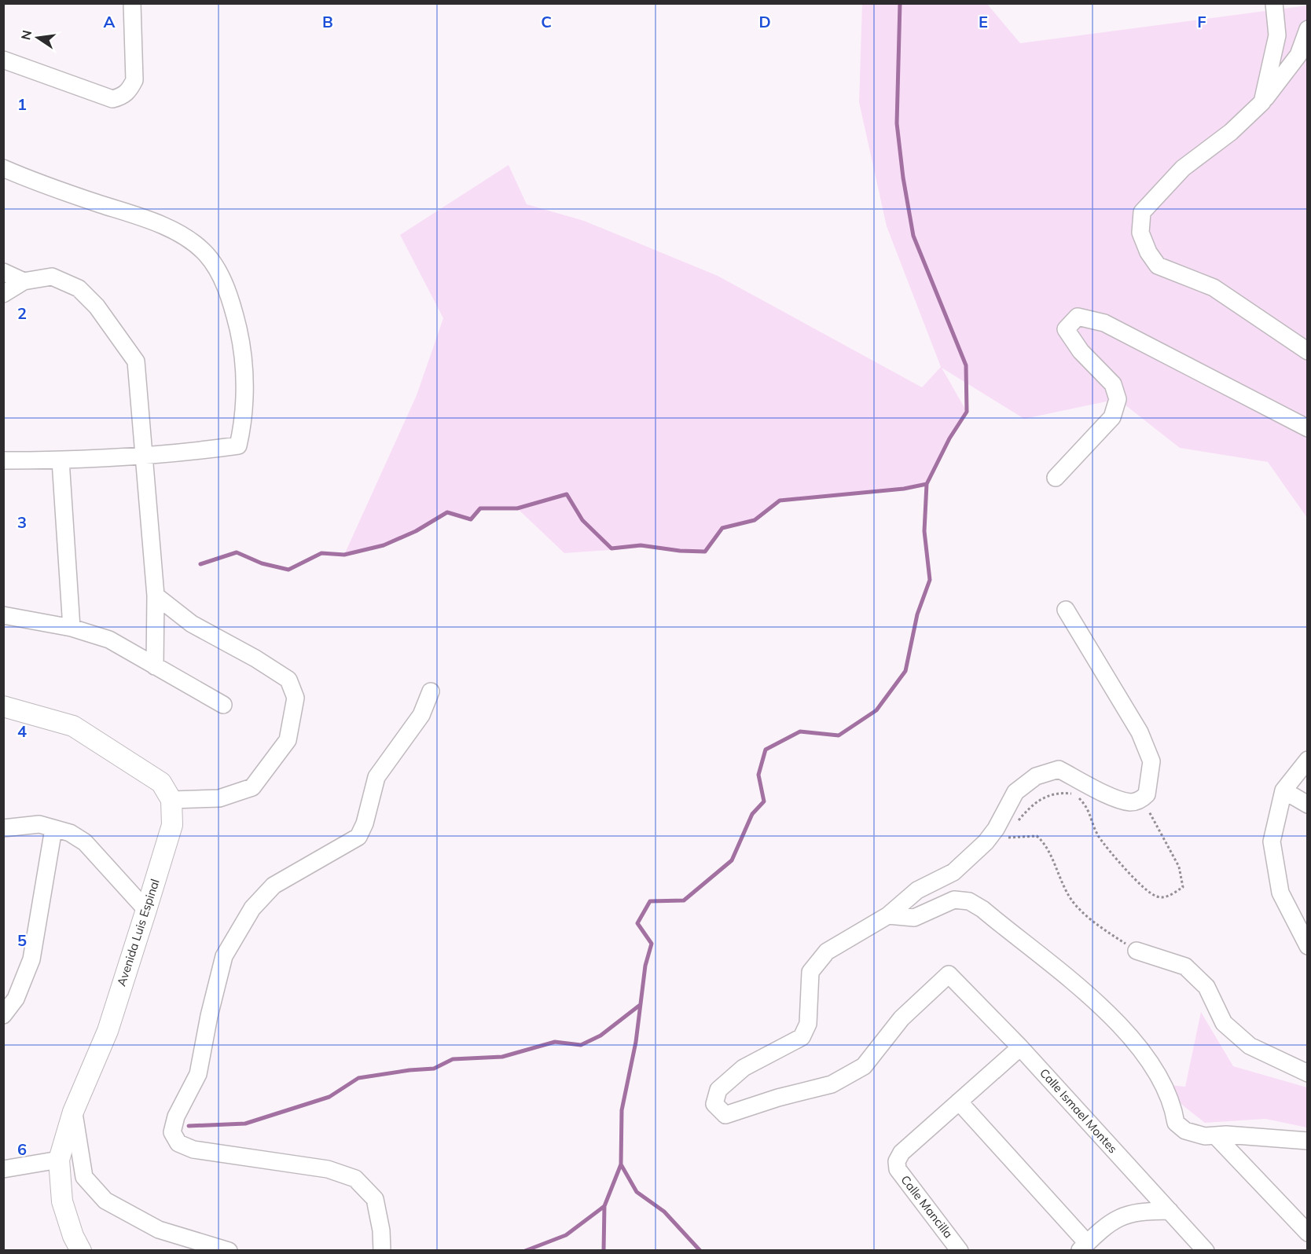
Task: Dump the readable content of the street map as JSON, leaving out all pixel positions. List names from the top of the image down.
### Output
{
  "streets": {
    "street": ["Avenida Luis Espinal", "Calle Ismael Montes", "Calle Mancilla"]
  },
  "north": "left",
  "grid": {
    "columns": [
      "A",
      "B",
      "C",
      "D",
      "E",
      "F"
    ],
    "rows": [
      "1",
      "2",
      "3",
      "4",
      "5",
      "6"
    ]
  }
}
